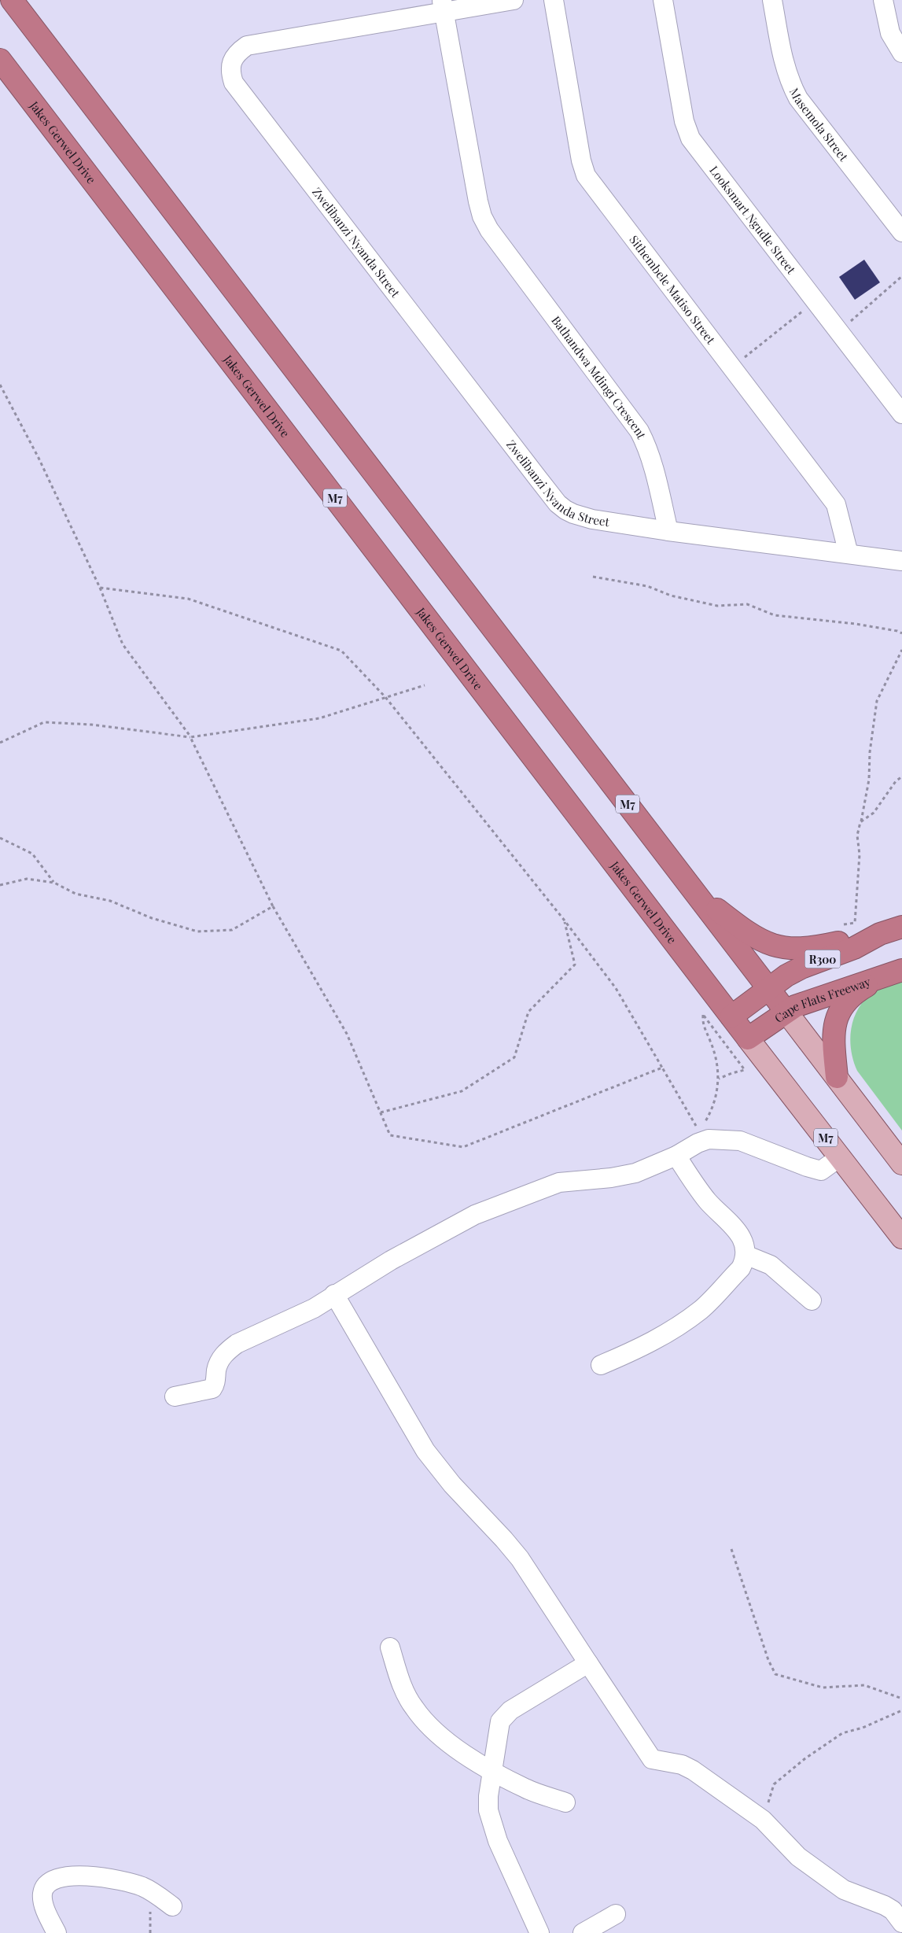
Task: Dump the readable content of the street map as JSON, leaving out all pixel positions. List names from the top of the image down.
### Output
{
  "streets": {
    "highway": [
      "Jakes Gerwel Drive",
      "M7",
      "R300",
      "Cape Flats Freeway"
    ],
    "street": [
      "Masemola Street",
      "Looksmart Ngudle Street",
      "Zwelibanzi Nyanda Street",
      "Sithembele Matiso Street",
      "Bathandwa Mdingi Crescent"
    ]
  },
  "crossings": [
    ["Jakes Gerwel Drive", "R300"],
    ["Jakes Gerwel Drive", "Cape Flats Freeway"],
    ["Zwelibanzi Nyanda Street", "Bathandwa Mdingi Crescent"],
    ["M7", "R300"],
    ["M7", "Cape Flats Freeway"]
  ]
}
